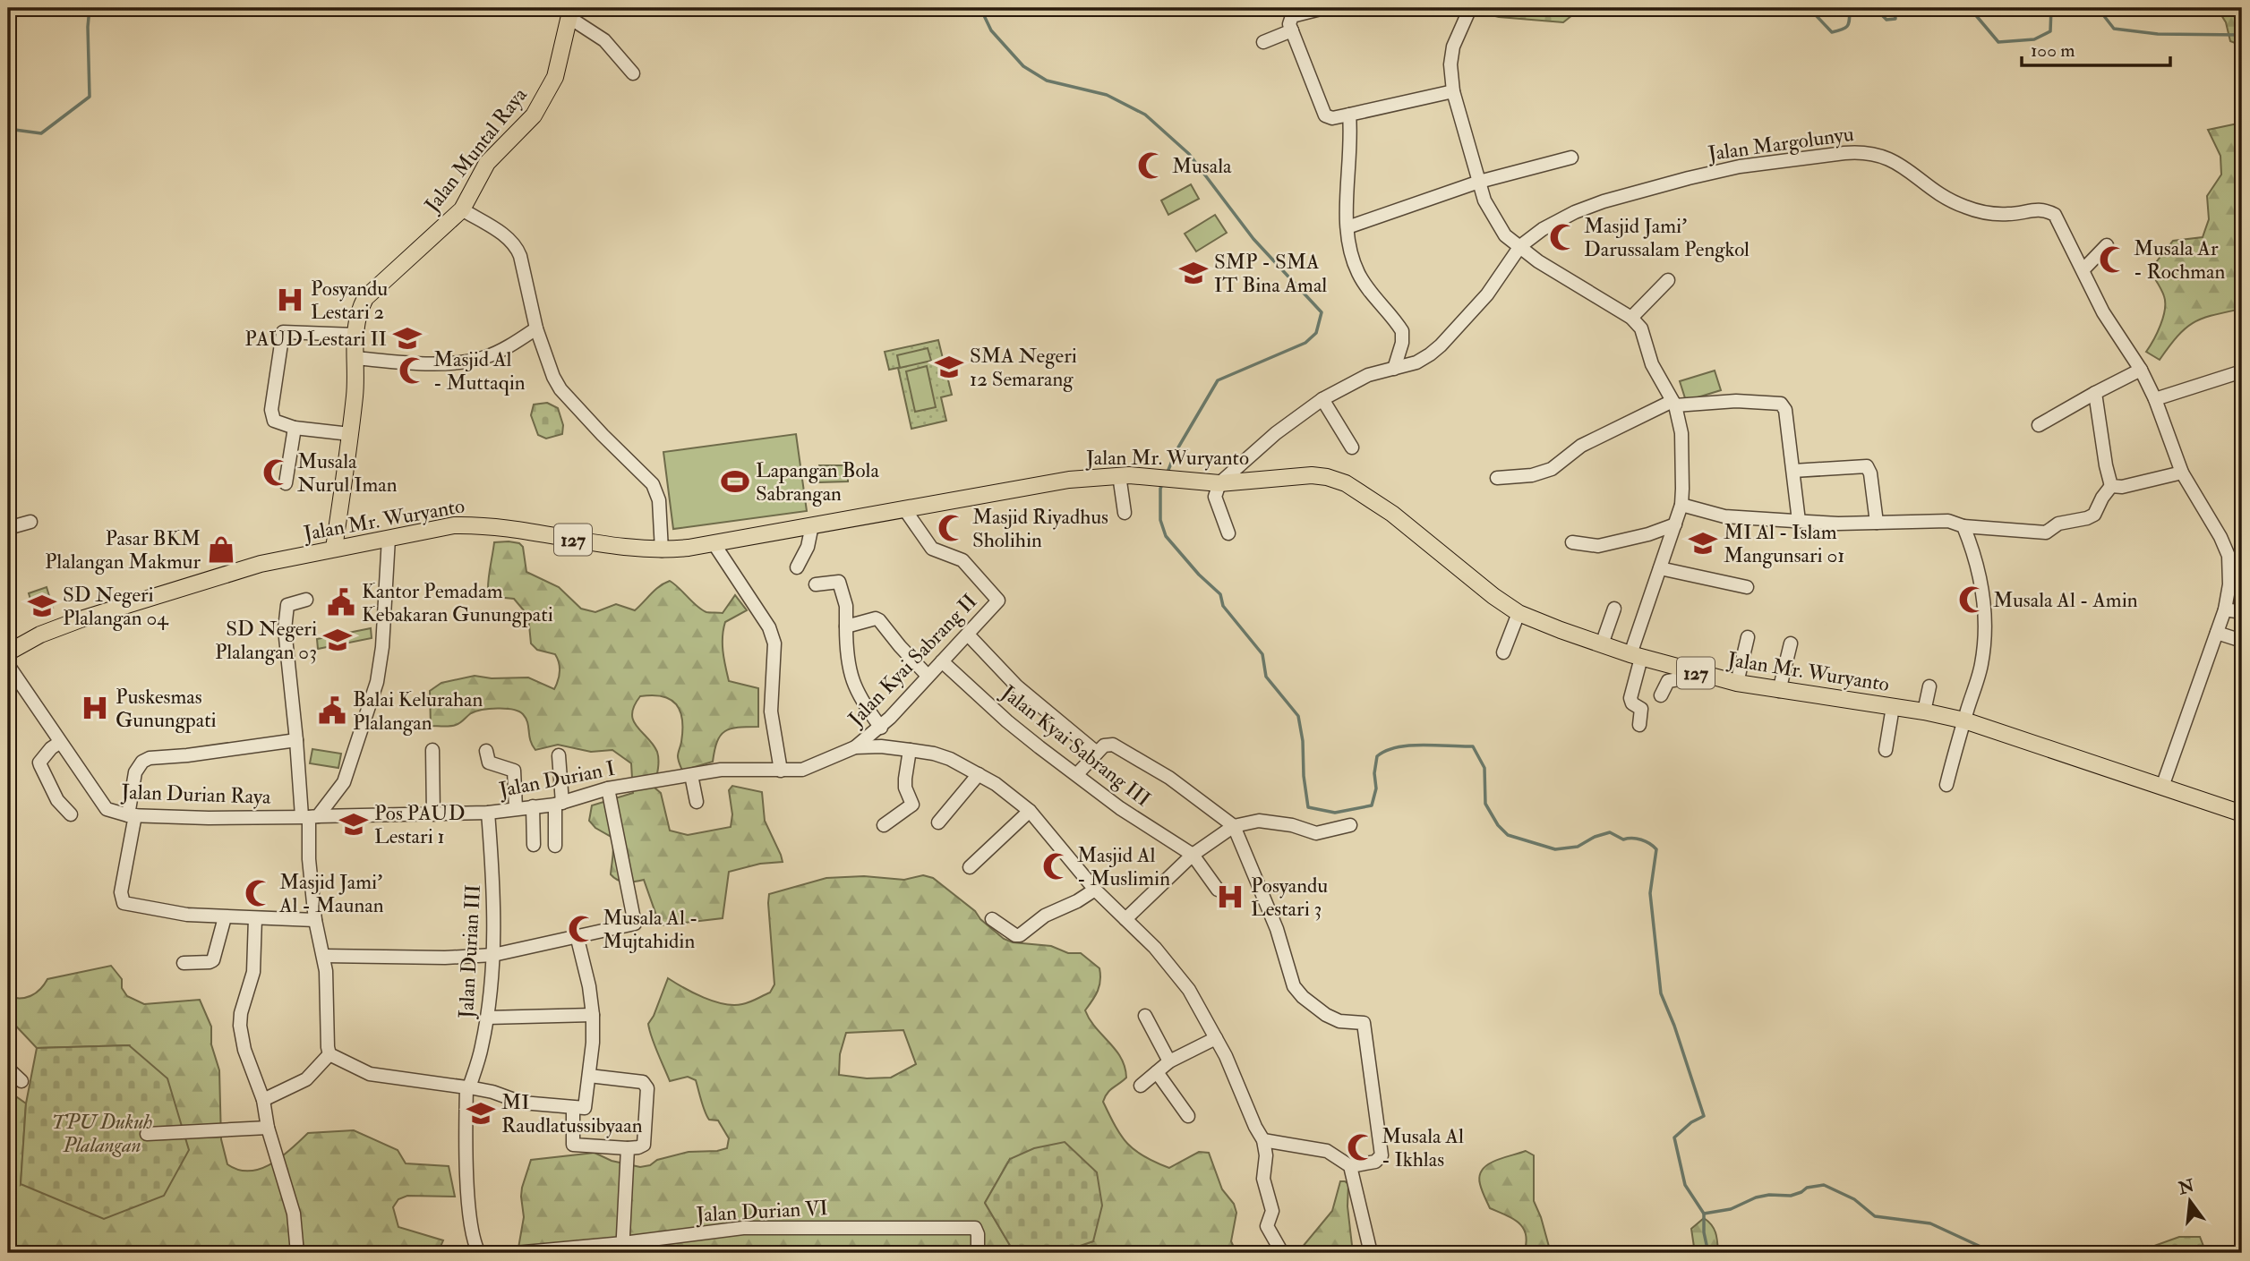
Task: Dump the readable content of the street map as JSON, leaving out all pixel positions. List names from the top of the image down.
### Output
{
  "streets": {
    "main road": ["Jalan Muntal Raya", "Jalan Mr. Wuryanto", "127"],
    "street": [
      "Jalan Margolunyu",
      "Jalan Kyai Sabrang II",
      "Jalan Kyai Sabrang III",
      "Jalan Durian I",
      "Jalan Durian Raya",
      "Jalan Durian III",
      "Jalan Durian VI"
    ]
  },
  "crossings": [
    ["Jalan Margolunyu", "Jalan Mr. Wuryanto"],
    ["Jalan Muntal Raya", "Jalan Mr. Wuryanto"],
    ["Jalan Mr. Wuryanto", "Jalan Kyai Sabrang II"],
    ["Jalan Kyai Sabrang II", "Jalan Kyai Sabrang III"],
    ["Jalan Kyai Sabrang II", "Jalan Durian I"],
    ["Jalan Durian I", "Jalan Durian Raya"],
    ["Jalan Durian I", "Jalan Durian III"]
  ],
  "parks": ["TPU Dukuh Plalangan"],
  "places": {
    "mosque": [
      "Musala",
      "Masjid Jami' Darussalam Pengkol",
      "Musala Ar - Rochman",
      "Masjid Al - Muttaqin",
      "Musala Nurul Iman",
      "Masjid Riyadhus Sholihin",
      "Musala Al - Amin",
      "Masjid Al - Muslimin",
      "Masjid Jami' Al - Maunan",
      "Musala Al - Mujtahidin",
      "Musala Al - Ikhlas"
    ],
    "school or university": [
      "SMP - SMA IT Bina Amal",
      "PAUD Lestari II",
      "SMA Negeri 12 Semarang",
      "MI Al - Islam Mangunsari 01",
      "SD Negeri Plalangan 04",
      "SD Negeri Plalangan 03",
      "Pos PAUD Lestari 1",
      "MI Raudlatussibyaan"
    ],
    "hospital": ["Posyandu Lestari 2", "Puskesmas Gunungpati", "Posyandu Lestari 3"],
    "sports": ["Lapangan Bola Sabrangan"],
    "shop": ["Pasar BKM Plalangan Makmur"],
    "public building": ["Kantor Pemadam Kebakaran Gunungpati", "Balai Kelurahan Plalangan"]
  },
  "scale_bar": "100 m",
  "north": "top"
}
